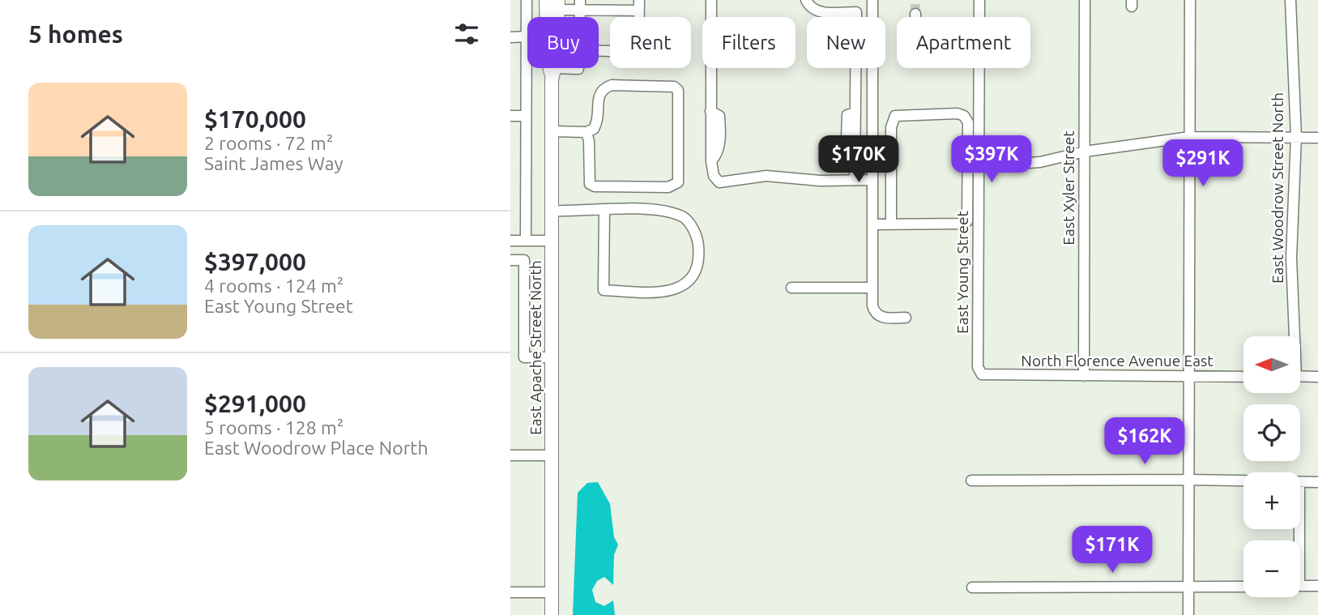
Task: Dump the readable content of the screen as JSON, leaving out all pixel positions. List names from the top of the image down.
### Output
{
  "streets": {
    "main road": ["East Apache Street North"],
    "street": [
      "East Xyler Street",
      "East Woodrow Street North",
      "East Young Street",
      "North Florence Avenue East"
    ]
  },
  "crossings": [
    ["East Xyler Street", "North Florence Avenue East"],
    ["East Young Street", "North Florence Avenue East"]
  ],
  "north": "left",
  "page": {
    "heading": "5 homes",
    "chip": [
      "Buy",
      "Rent",
      "Filters",
      "New",
      "Apartment"
    ],
    "list": [
      {
        "name": "$170,000",
        "note": "2 rooms · 72 m² · Saint James Way"
      },
      {
        "name": "$397,000",
        "note": "4 rooms · 124 m² · East Young Street"
      },
      {
        "name": "$291,000",
        "note": "5 rooms · 128 m² · East Woodrow Place North"
      }
    ],
    "price": [
      "$170K",
      "$397K",
      "$291K",
      "$162K",
      "$171K"
    ],
    "map_buttons": ["+", "−"]
  }
}
